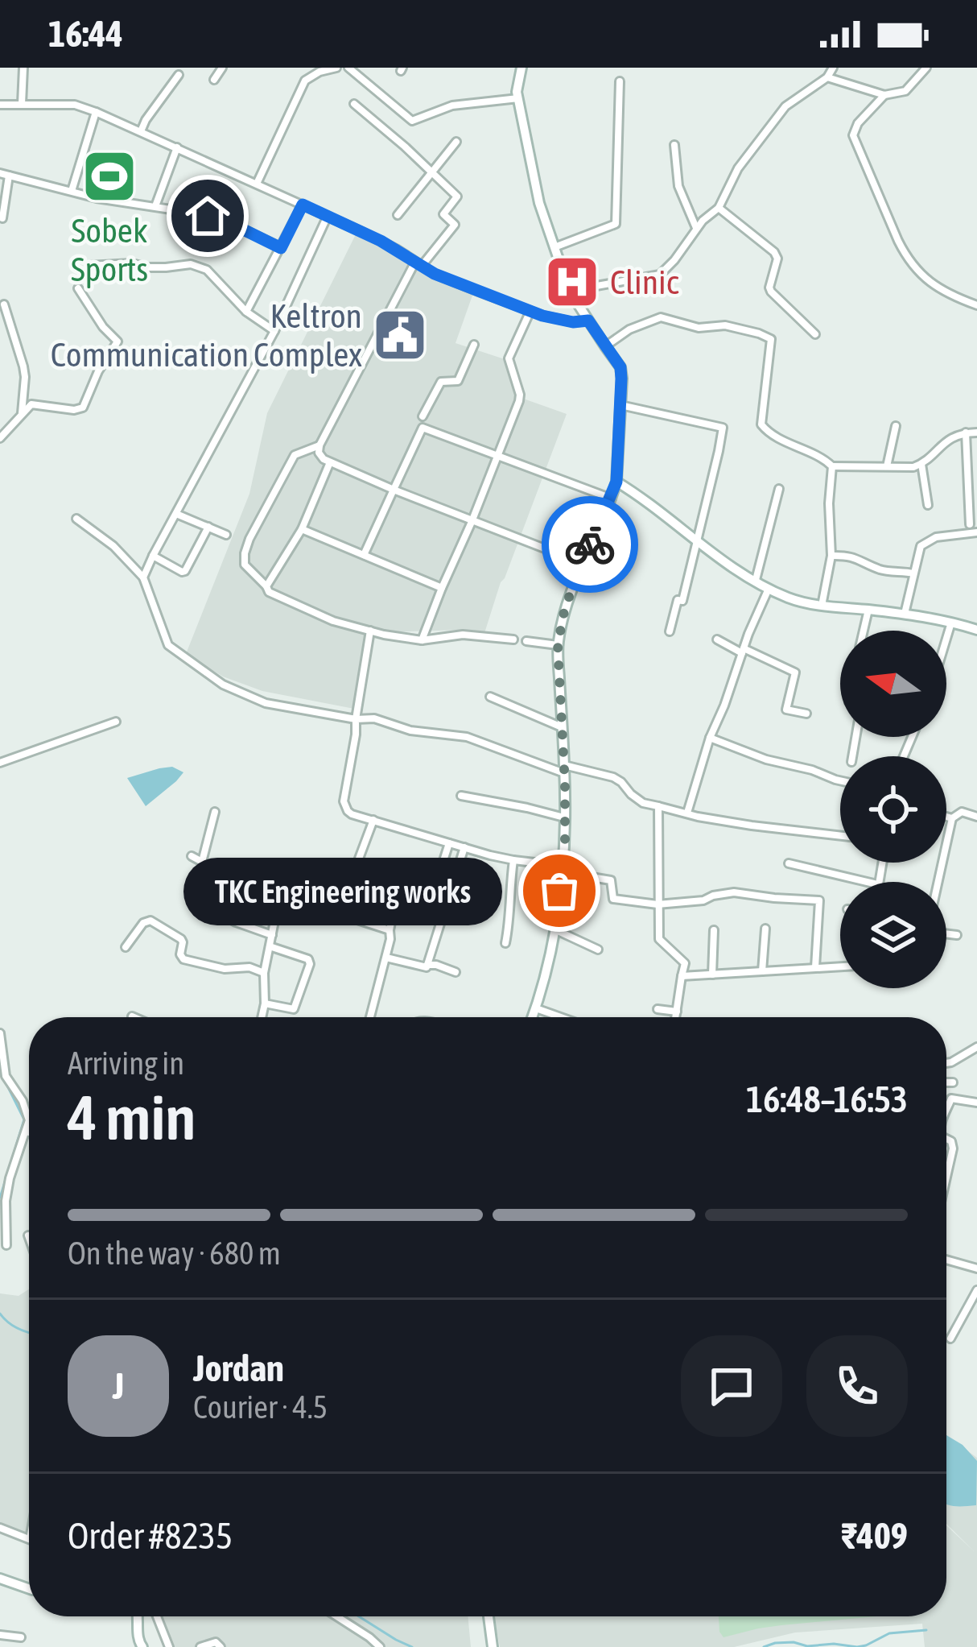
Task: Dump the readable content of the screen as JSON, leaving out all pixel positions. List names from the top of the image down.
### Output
{
  "places": {
    "sports": ["Sobek Sports"],
    "hospital": ["Clinic"],
    "public building": ["Keltron Communication Complex"],
    "other": ["TKC Engineering works"]
  },
  "north": "left",
  "page": {
    "status": "16:44",
    "bubble": "TKC Engineering works",
    "heading": ["4 min", "Arriving in", "16:48–16:53"],
    "panel": [
      "Jordan",
      "Courier · 4.5",
      "Order #8235",
      "₹409"
    ],
    "bar": "On the way · 680 m",
    "round": "J"
  }
}
